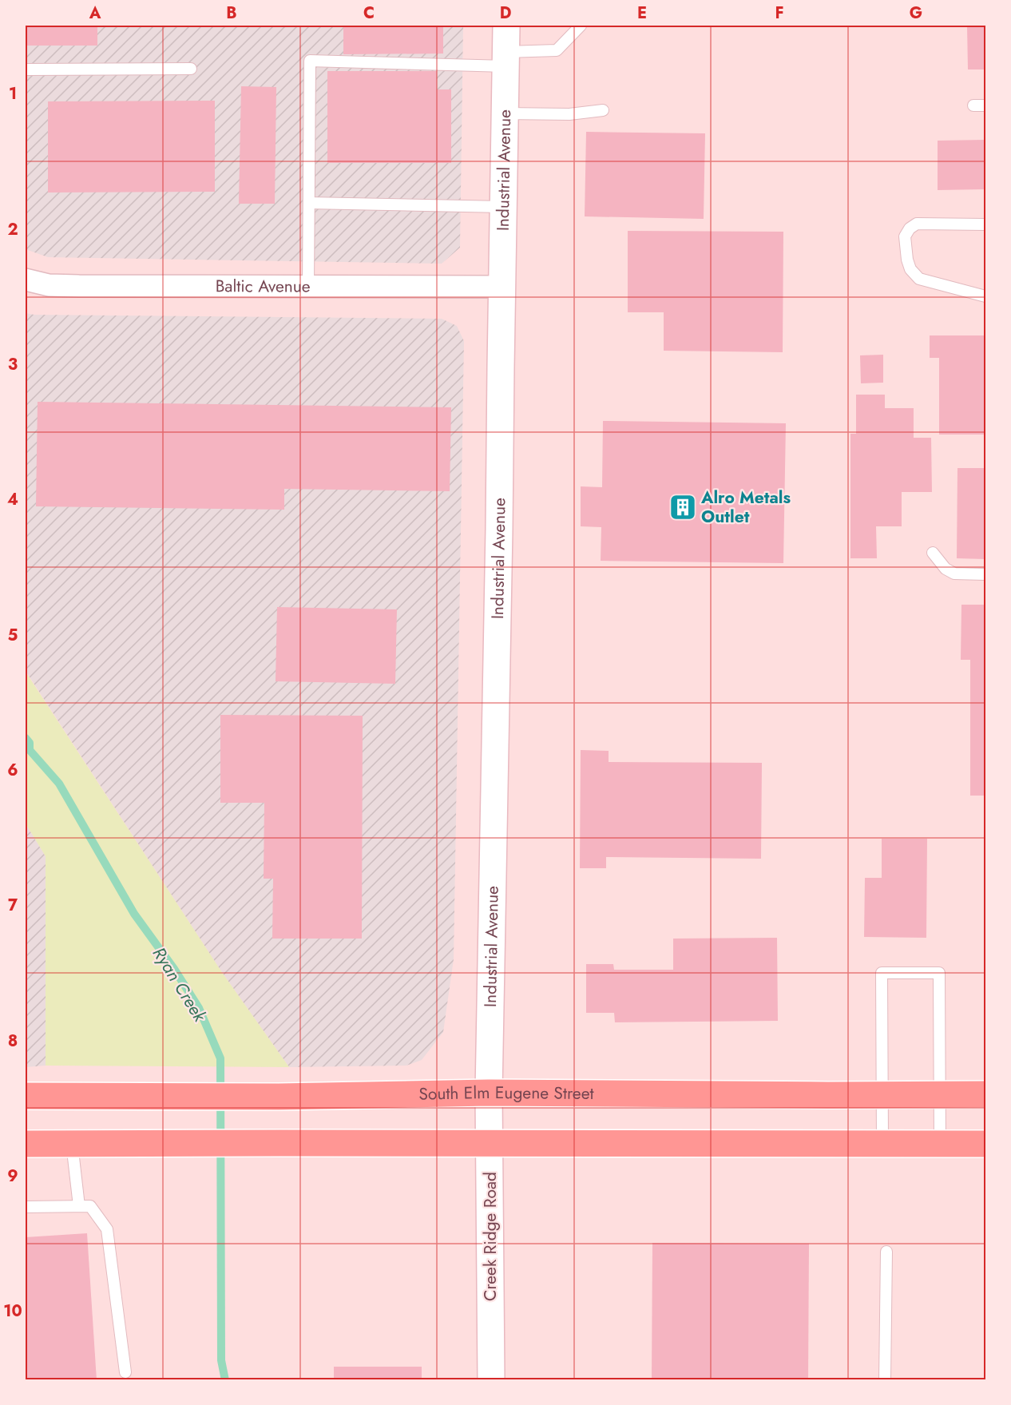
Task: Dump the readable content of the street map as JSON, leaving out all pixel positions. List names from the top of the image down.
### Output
{
  "streets": {
    "main road": ["Industrial Avenue", "South Elm Eugene Street", "Creek Ridge Road"],
    "street": ["Baltic Avenue"]
  },
  "crossings": [
    ["Industrial Avenue", "Baltic Avenue"],
    ["Industrial Avenue", "South Elm Eugene Street"],
    ["Industrial Avenue", "Creek Ridge Road"],
    ["South Elm Eugene Street", "Creek Ridge Road"]
  ],
  "water": ["Ryan Creek"],
  "places": {
    "building": ["Alro Metals Outlet"]
  },
  "grid": {
    "columns": [
      "A",
      "B",
      "C",
      "D",
      "E",
      "F",
      "G"
    ],
    "rows": [
      "1",
      "2",
      "3",
      "4",
      "5",
      "6",
      "7",
      "8",
      "9",
      "10"
    ]
  }
}
